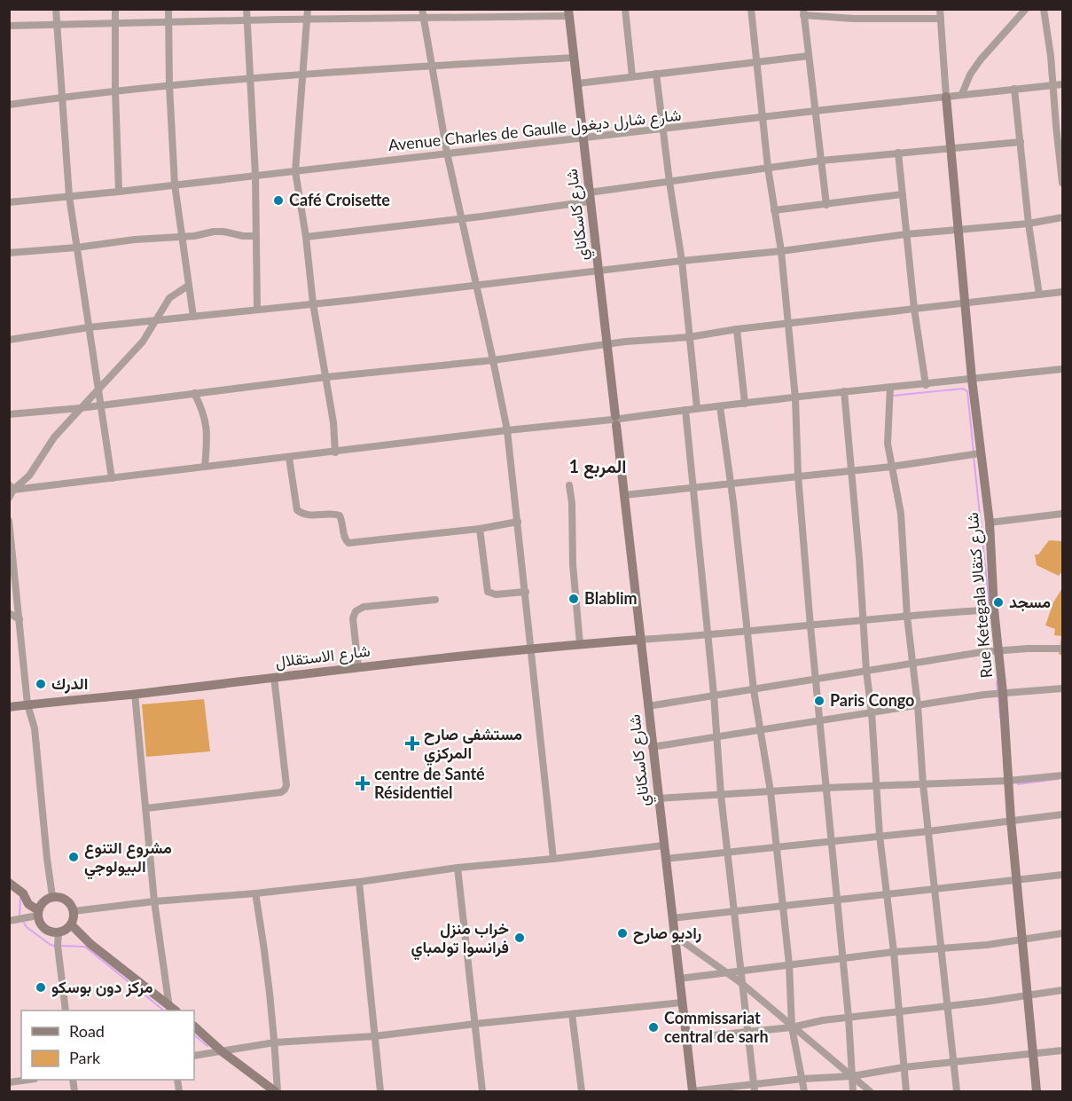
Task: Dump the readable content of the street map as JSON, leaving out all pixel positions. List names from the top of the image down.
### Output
{
  "streets": {
    "street": [
      "Avenue Charles de Gaulle شارع شارل ديغول",
      "شارع كاسكاناي",
      "Rue Ketegala شارع كتقالا",
      "شارع الاستقلال"
    ]
  },
  "crossings": [
    ["Avenue Charles de Gaulle شارع شارل ديغول", "شارع كاسكاناي"],
    ["Avenue Charles de Gaulle شارع شارل ديغول", "Rue Ketegala شارع كتقالا"],
    ["شارع كاسكاناي", "شارع الاستقلال"]
  ],
  "districts": ["المربع 1"],
  "places": {
    "other": [
      "Café Croisette",
      "Blablim",
      "مسجد",
      "الدرك",
      "Paris Congo",
      "مشروع التنوع البيولوجي",
      "راديو صارح",
      "خراب منزل فرانسوا تولمباي",
      "مركز دون بوسكو",
      "Commissariat central de sarh"
    ],
    "health": ["مستشفى صارح المركزي", "centre de Santé Résidentiel"]
  },
  "legend": ["Road", "Park"]
}
